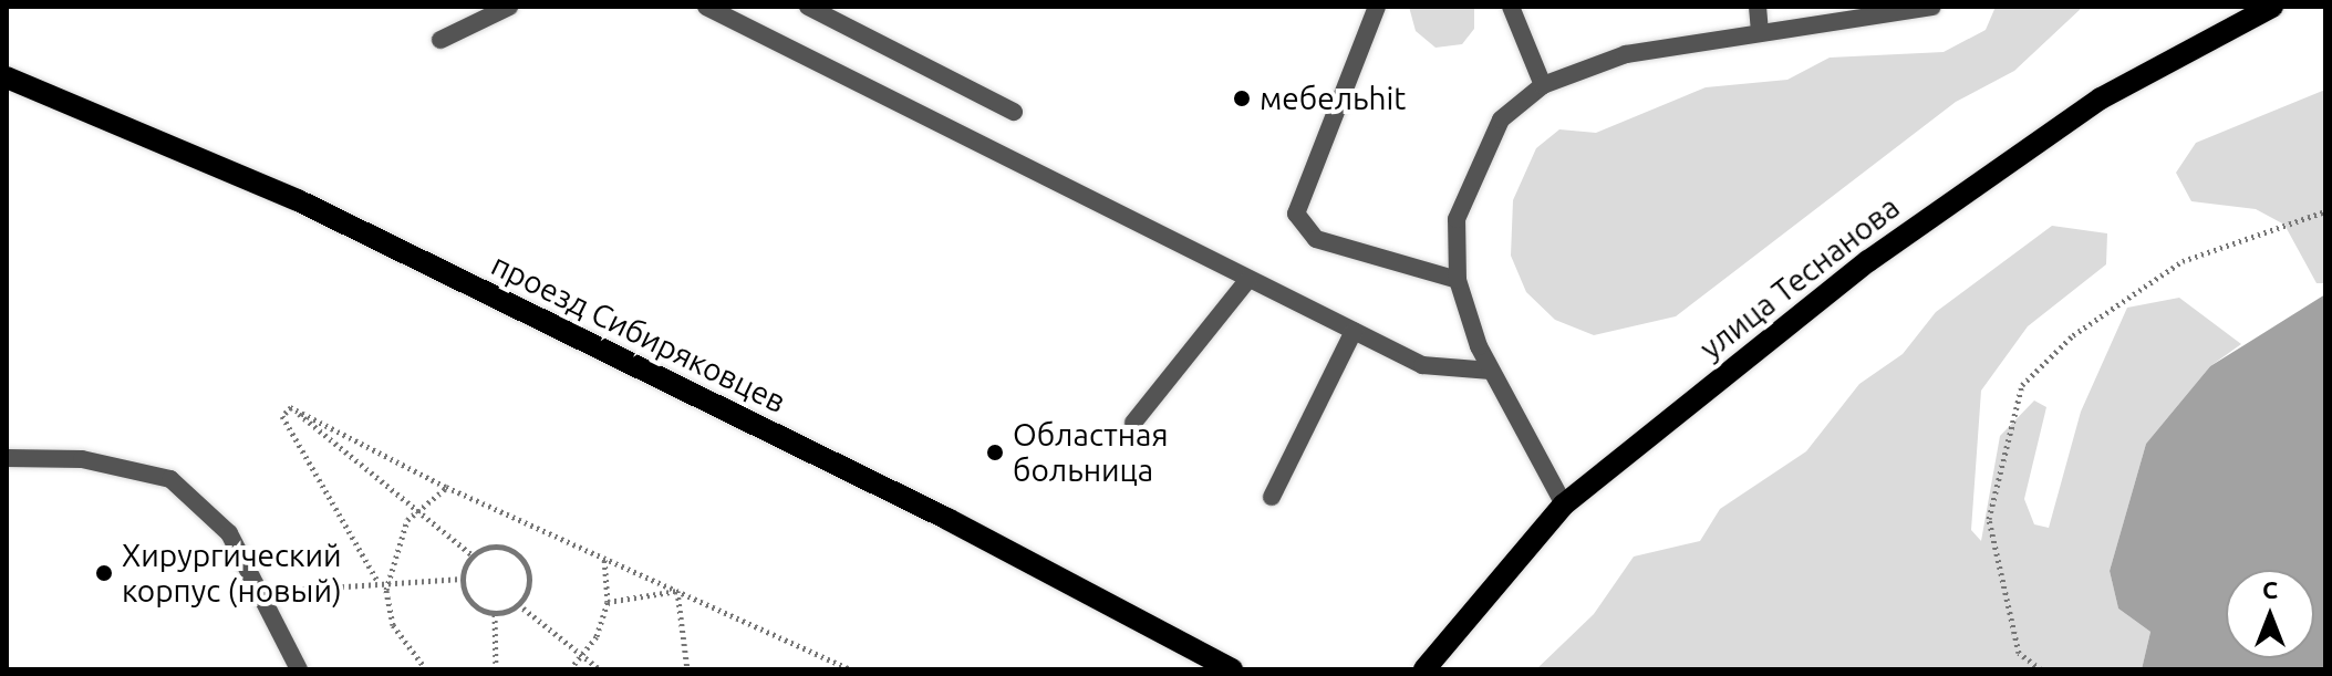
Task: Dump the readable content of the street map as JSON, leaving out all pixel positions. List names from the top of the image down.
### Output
{
  "streets": {
    "main road": ["улица Теснанова", "проезд Сибиряковцев"]
  },
  "places": ["мебельhit", "Областная больница", "Хирургический корпус (новый)"],
  "north": "top"
}
